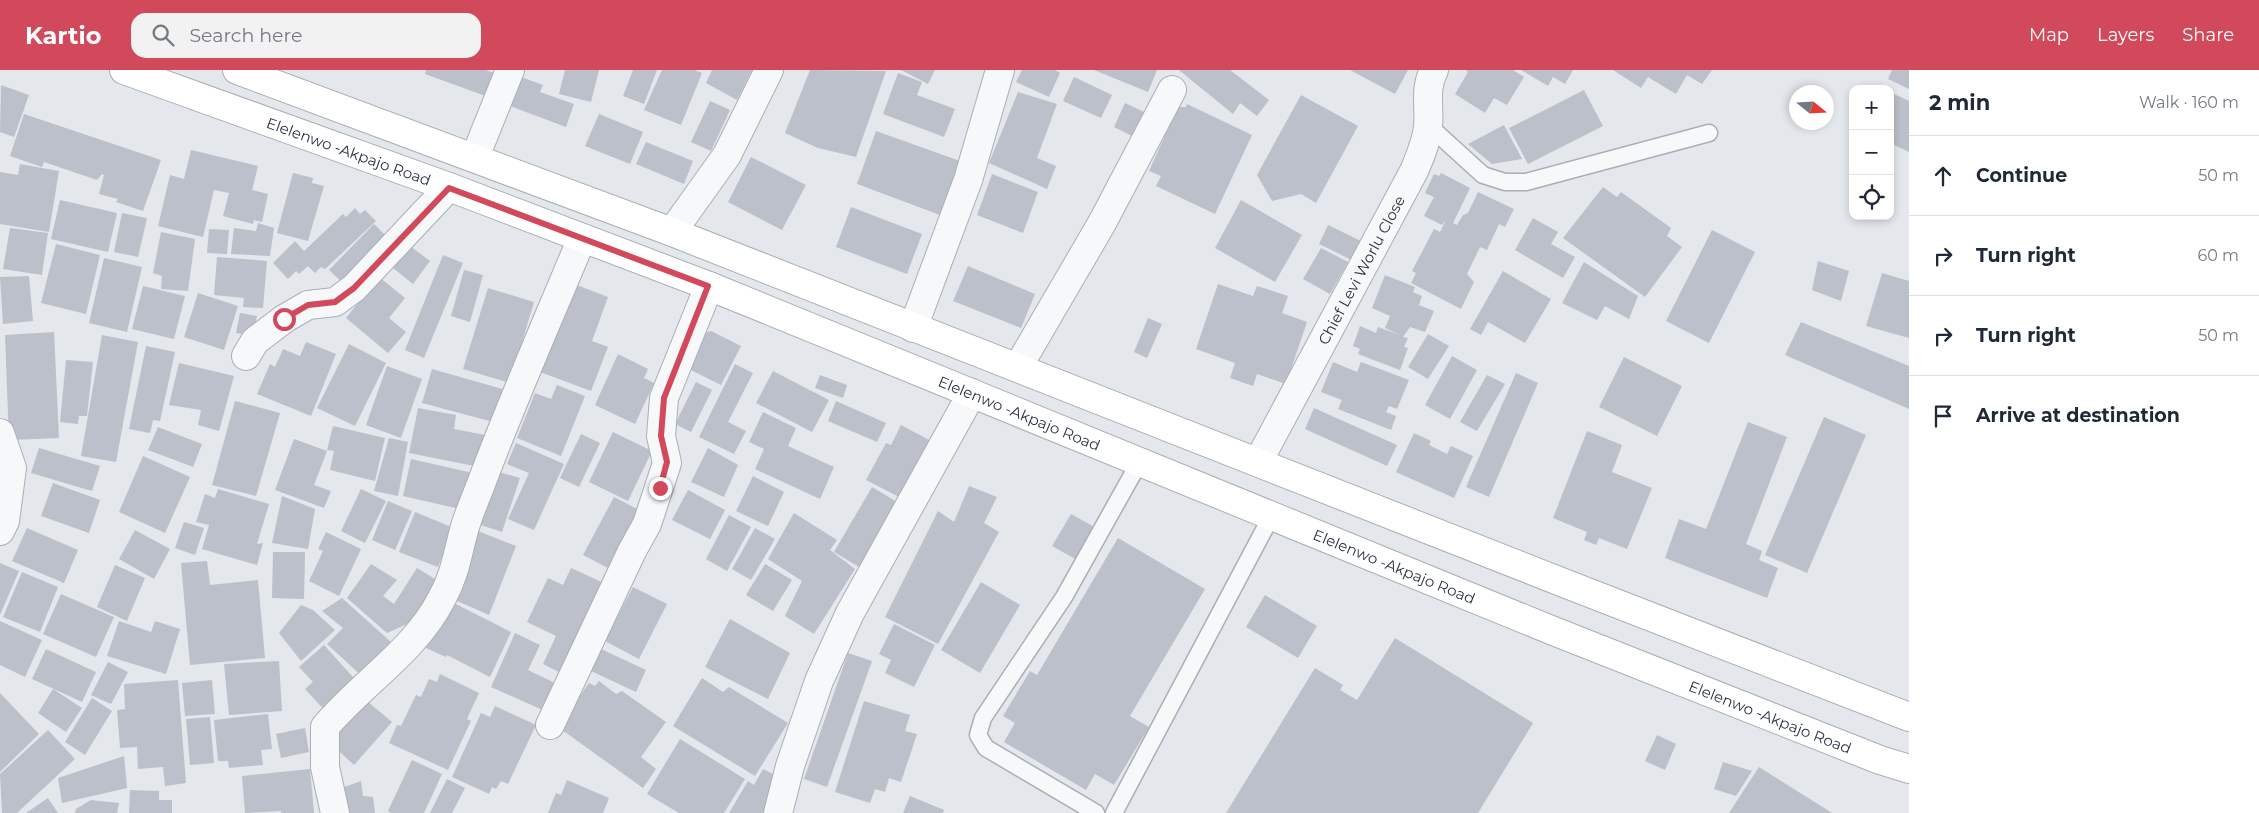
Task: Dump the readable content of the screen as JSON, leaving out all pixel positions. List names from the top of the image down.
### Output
{
  "streets": {
    "main road": ["Elelenwo -Akpajo Road"],
    "street": ["Chief Levi Worlu Close"]
  },
  "north": "right",
  "page": {
    "header": "Kartio",
    "search": "Search here",
    "nav": ["Map", "Layers", "Share"],
    "heading": ["2 min", "Walk · 160 m"],
    "map_buttons": ["+", "−"],
    "list": [
      ["Continue", "50 m"],
      ["Turn right", "60 m"],
      ["Turn right", "50 m"],
      "Arrive at destination"
    ]
  }
}
